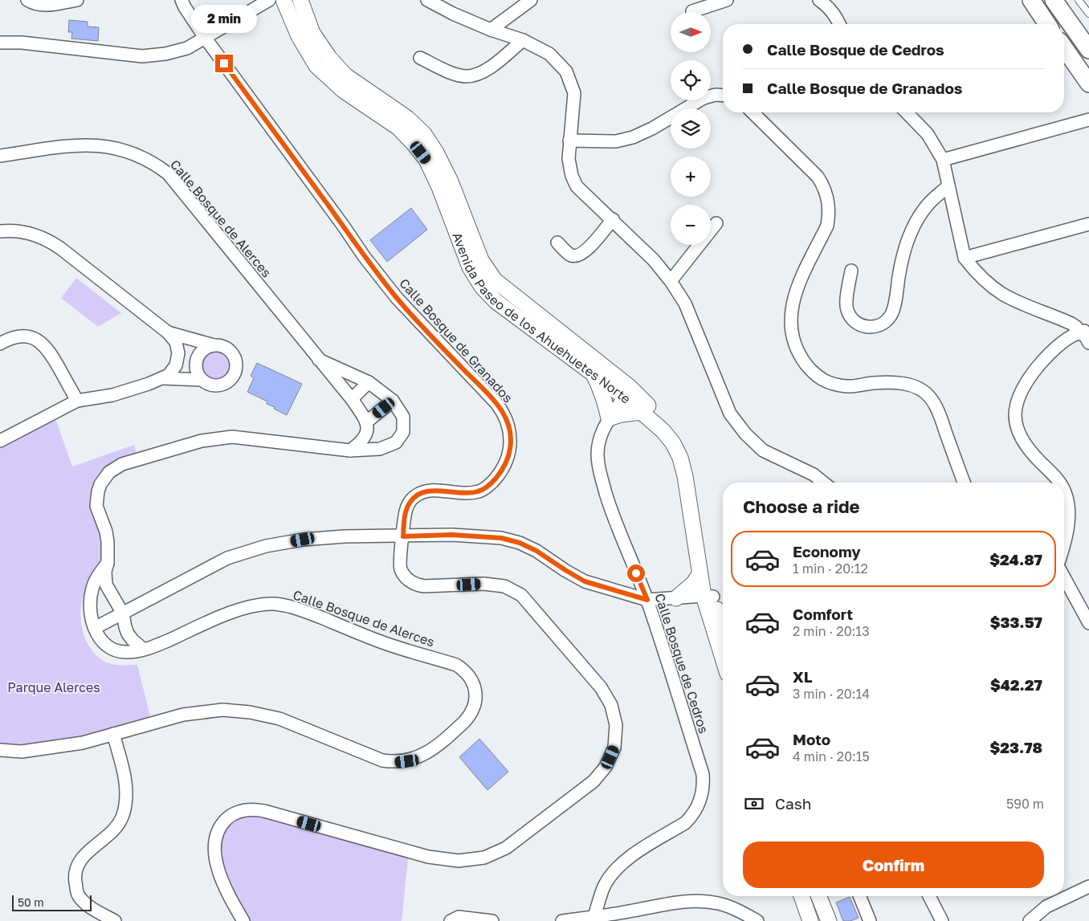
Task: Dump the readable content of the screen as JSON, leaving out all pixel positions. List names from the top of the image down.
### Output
{
  "streets": {
    "street": [
      "Calle Bosque de Alerces",
      "Avenida Paseo de los Ahuehuetes Norte",
      "Calle Bosque de Granados",
      "Calle Bosque de Cedros"
    ]
  },
  "crossings": [
    ["Avenida Paseo de los Ahuehuetes Norte", "Calle Bosque de Cedros"]
  ],
  "parks": ["Parque Alerces"],
  "scale_bar": "50 m",
  "north": "right",
  "page": {
    "bubble": "2 min",
    "map_buttons": ["+", "−"],
    "banner": ["Calle Bosque de Cedros", "Calle Bosque de Granados"],
    "heading": "Choose a ride",
    "list": [
      {
        "name": "Economy",
        "note": "1 min · 20:12",
        "value": "$24.87"
      },
      {
        "name": "Comfort",
        "note": "2 min · 20:13",
        "value": "$33.57"
      },
      {
        "name": "XL",
        "note": "3 min · 20:14",
        "value": "$42.27"
      },
      {
        "name": "Moto",
        "note": "4 min · 20:15",
        "value": "$23.78"
      }
    ],
    "pay": ["Cash", "590 m"],
    "buttons": "Confirm",
    "scale": "50 m"
  }
}
